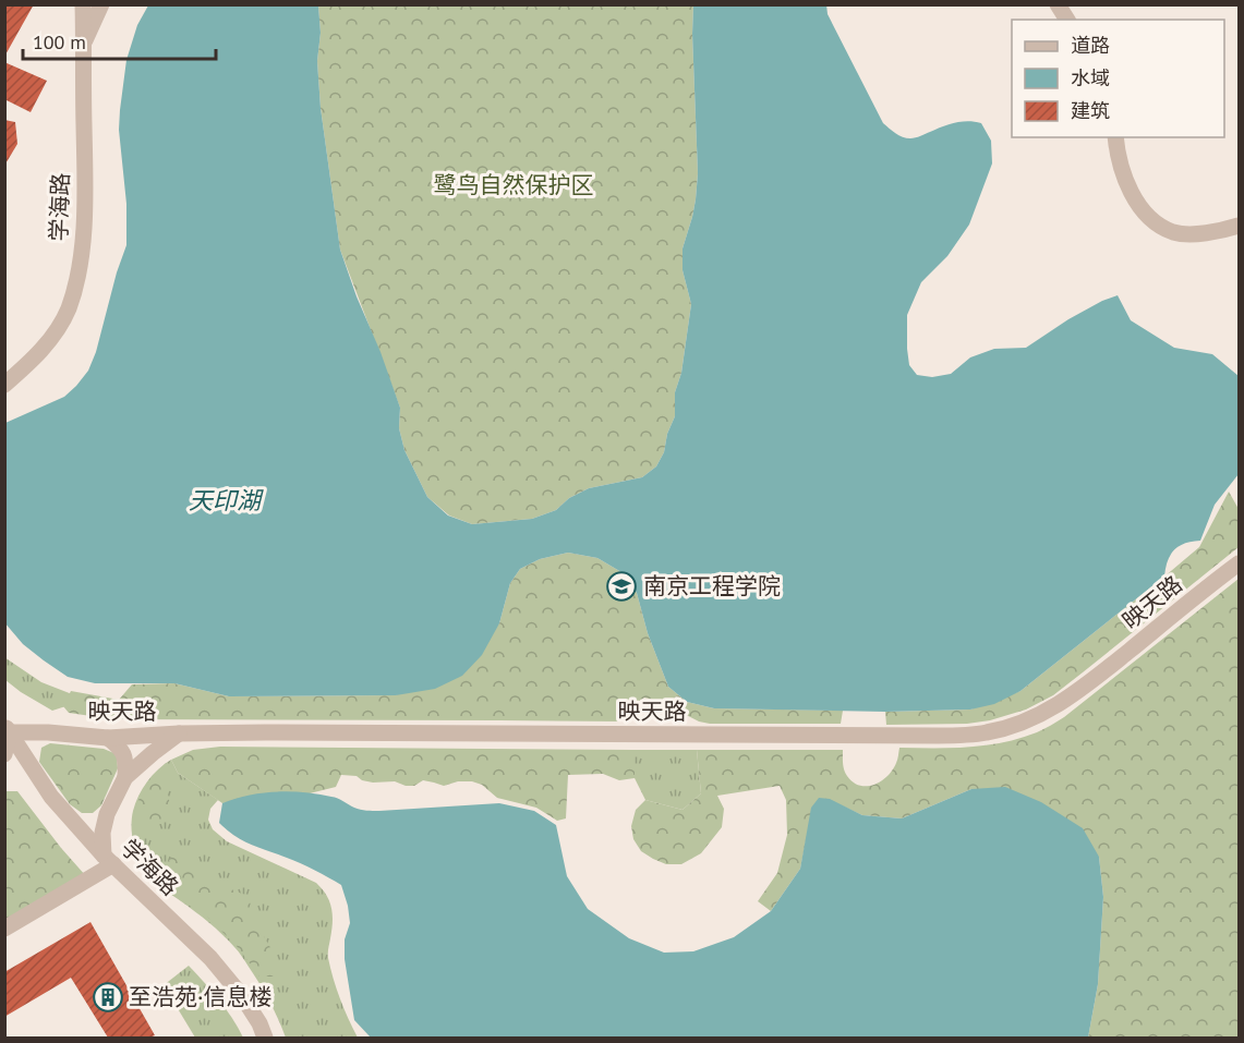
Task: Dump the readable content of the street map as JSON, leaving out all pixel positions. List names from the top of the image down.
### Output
{
  "streets": {
    "street": ["学海路", "映天路"]
  },
  "crossings": [
    ["学海路", "映天路"]
  ],
  "water": ["天印湖"],
  "parks": ["鹭鸟自然保护区"],
  "places": {
    "school or university": ["南京工程学院"],
    "building": ["至浩苑·信息楼"]
  },
  "legend": ["道路", "水域", "建筑"],
  "scale_bar": "100 m"
}
